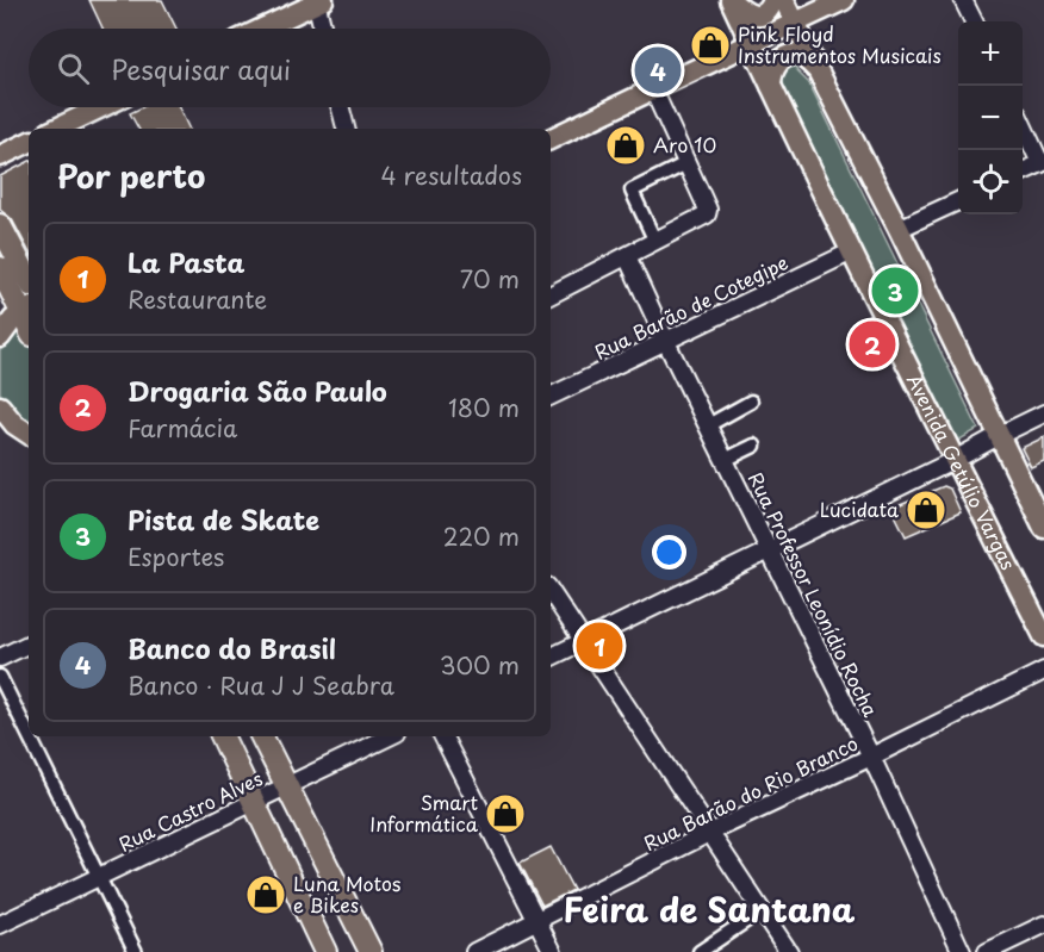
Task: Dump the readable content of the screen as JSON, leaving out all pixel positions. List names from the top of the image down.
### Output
{
  "streets": {
    "main road": ["Avenida Getúlio Vargas"],
    "street": [
      "Rua Barão de Cotegipe",
      "Rua Professor Leonídio Rocha",
      "Rua Barão do Rio Branco",
      "Rua Castro Alves"
    ]
  },
  "crossings": [
    ["Rua Barão de Cotegipe", "Avenida Getúlio Vargas"],
    ["Rua Barão de Cotegipe", "Rua Professor Leonídio Rocha"],
    ["Rua Professor Leonídio Rocha", "Rua Barão do Rio Branco"]
  ],
  "districts": ["Feira de Santana"],
  "places": {
    "shop": [
      "Pink Floyd Instrumentos Musicais",
      "Aro 10",
      "Lucidata",
      "Smart Informática",
      "Luna Motos e Bikes"
    ]
  },
  "page": {
    "map_buttons": ["+", "−"],
    "search": "Pesquisar aqui",
    "pins": [
      "4",
      "3",
      "2",
      "1"
    ],
    "heading": ["Por perto", "4 resultados"],
    "list": [
      {
        "mark": "1",
        "name": "La Pasta",
        "note": "Restaurante",
        "value": "70 m"
      },
      {
        "mark": "2",
        "name": "Drogaria São Paulo",
        "note": "Farmácia",
        "value": "180 m"
      },
      {
        "mark": "3",
        "name": "Pista de Skate",
        "note": "Esportes",
        "value": "220 m"
      },
      {
        "mark": "4",
        "name": "Banco do Brasil",
        "note": "Banco · Rua J J Seabra",
        "value": "300 m"
      }
    ]
  }
}
